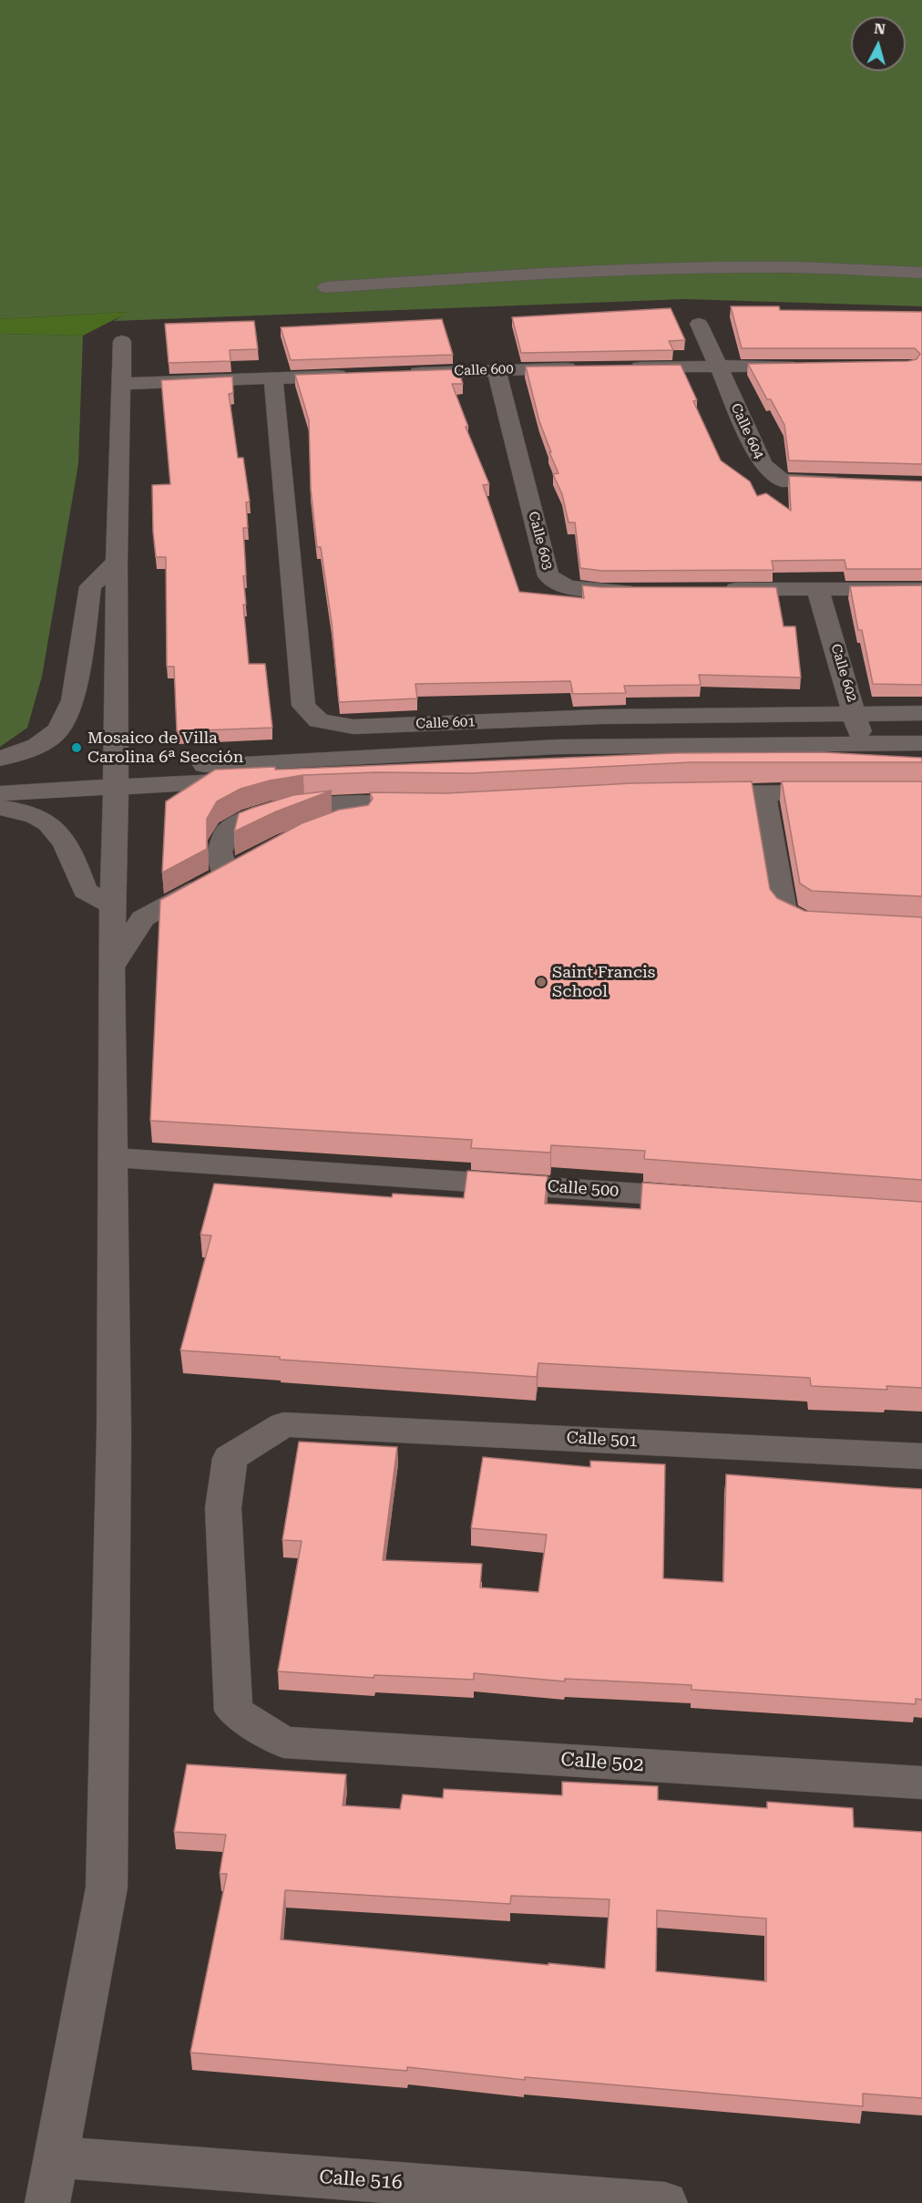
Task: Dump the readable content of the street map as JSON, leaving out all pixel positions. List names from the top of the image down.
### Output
{
  "streets": {
    "street": [
      "Calle 600",
      "Calle 604",
      "Calle 603",
      "Calle 602",
      "Calle 601",
      "Calle 500",
      "Calle 501",
      "Calle 502",
      "Calle 516"
    ]
  },
  "crossings": [
    ["Calle 600", "Calle 603"],
    ["Calle 602", "Calle 601"],
    ["Calle 501", "Calle 502"]
  ],
  "places": ["Mosaico de Villa Carolina 6ª Sección", "Saint Francis School"],
  "north": "top"
}
